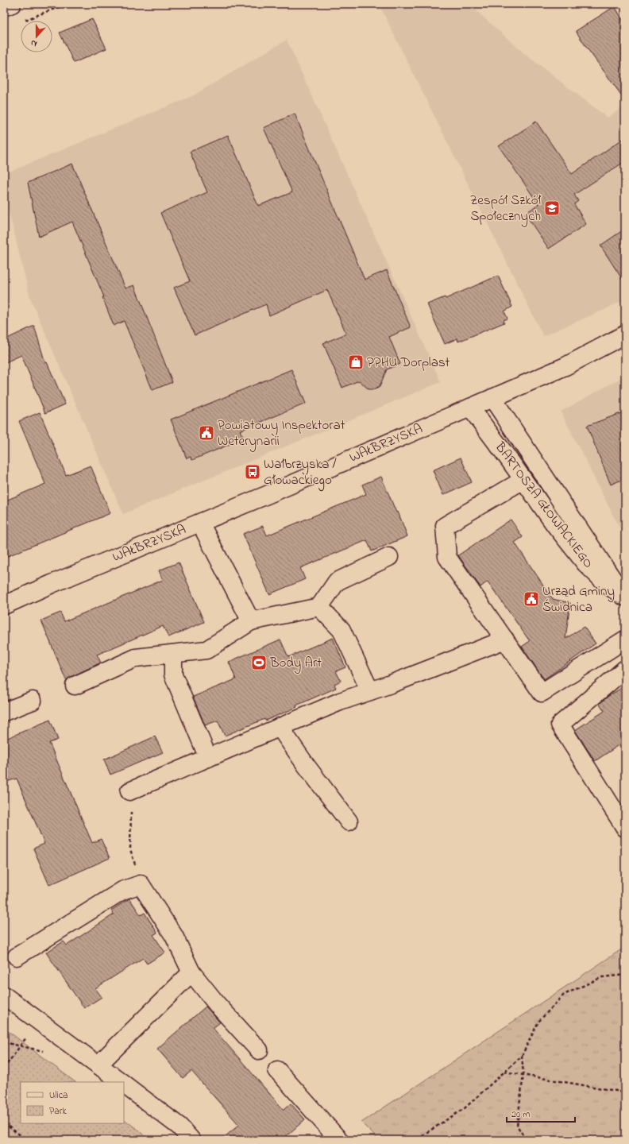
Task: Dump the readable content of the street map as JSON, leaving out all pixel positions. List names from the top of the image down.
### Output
{
  "streets": {
    "street": ["WAŁBRZYSKA", "BARTOSZA GŁOWACKIEGO"]
  },
  "crossings": [
    ["WAŁBRZYSKA", "BARTOSZA GŁOWACKIEGO"]
  ],
  "places": {
    "school or university": ["Zespół Szkół Społecznych"],
    "shop": ["PPHU Dorplast"],
    "public building": ["Powiatowy Inspektorat Weterynarii", "Urząd Gminy Świdnica"],
    "bus stop": ["Wałbrzyska / Głowackiego"],
    "sports": ["Body Art"]
  },
  "legend": ["Ulica", "Park"],
  "scale_bar": "20 m",
  "north": "bottom"
}
